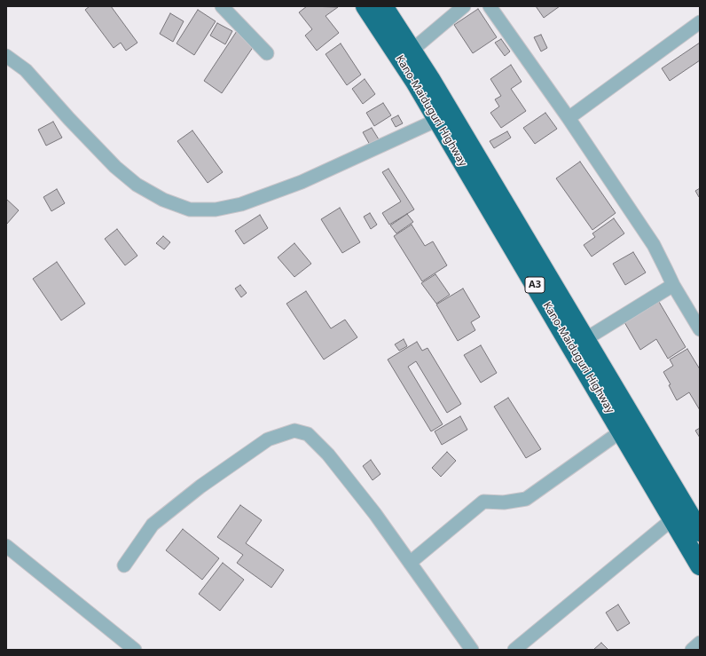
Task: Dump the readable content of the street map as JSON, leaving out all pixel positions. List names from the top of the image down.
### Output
{
  "streets": {
    "highway": ["Kano-Maiduguri Highway", "A3"]
  }
}
